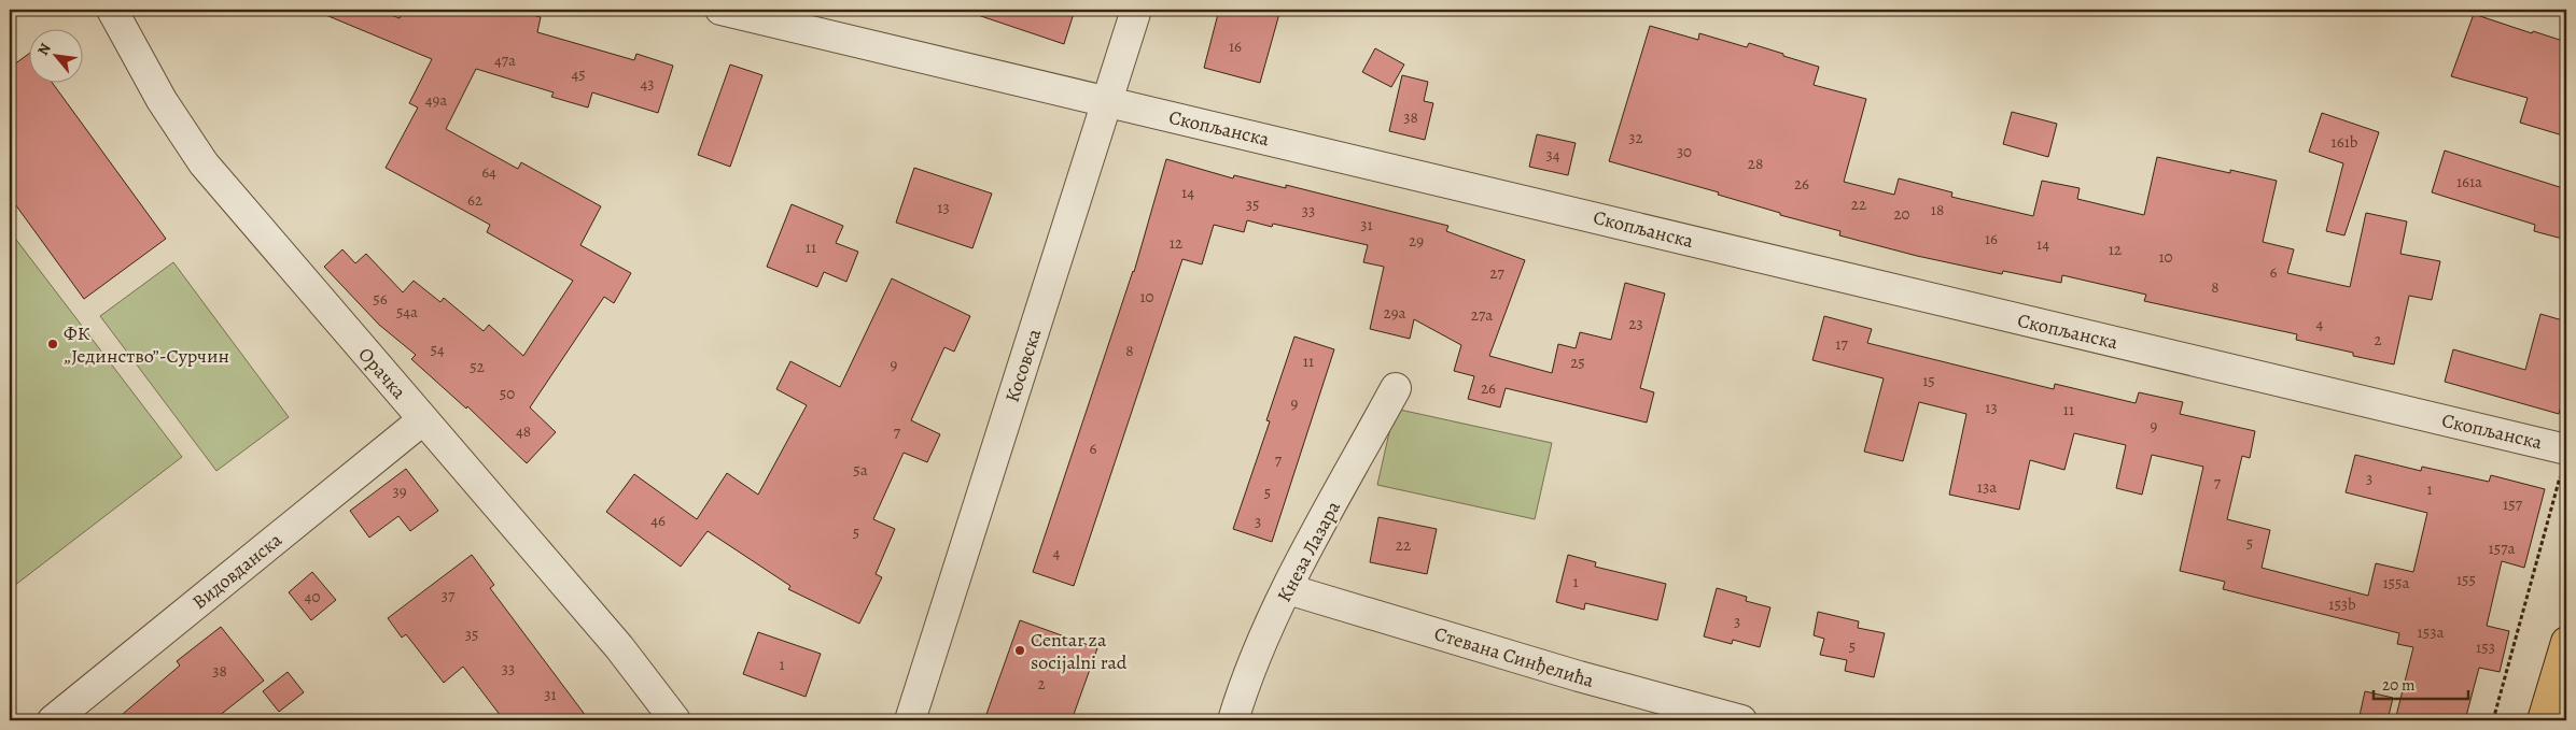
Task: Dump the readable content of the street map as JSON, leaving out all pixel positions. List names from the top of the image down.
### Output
{
  "streets": {
    "street": [
      "Скопљанска",
      "Косовска",
      "Орачка",
      "Кнеза Лазара",
      "Видовданска",
      "Стевана Синђелића"
    ]
  },
  "crossings": [
    ["Скопљанска", "Косовска"],
    ["Орачка", "Видовданска"],
    ["Кнеза Лазара", "Стевана Синђелића"]
  ],
  "places": ["ФК „Јединство”-Сурчин", "Centar za socijalni rad"],
  "house_numbers": [
    "16",
    "47a",
    "45",
    "43",
    "49a",
    "38",
    "32",
    "161b",
    "30",
    "34",
    "28",
    "64",
    "161a",
    "26",
    "14",
    "62",
    "35",
    "22",
    "13",
    "18",
    "33",
    "20",
    "31",
    "16",
    "29",
    "12",
    "14",
    "11",
    "12",
    "10",
    "6",
    "27",
    "8",
    "10",
    "56",
    "54a",
    "29a",
    "27a",
    "23",
    "4",
    "2",
    "17",
    "54",
    "8",
    "11",
    "25",
    "9",
    "52",
    "15",
    "26",
    "50",
    "9",
    "13",
    "11",
    "9",
    "48",
    "7",
    "6",
    "7",
    "5a",
    "3",
    "7",
    "13a",
    "1",
    "39",
    "5",
    "157",
    "46",
    "3",
    "5",
    "5",
    "22",
    "157a",
    "4",
    "155",
    "1",
    "155a",
    "37",
    "40",
    "153b",
    "3",
    "153a",
    "35",
    "5",
    "153",
    "1",
    "33",
    "38",
    "2",
    "31"
  ],
  "scale_bar": "20 m",
  "north": "top left"
}
